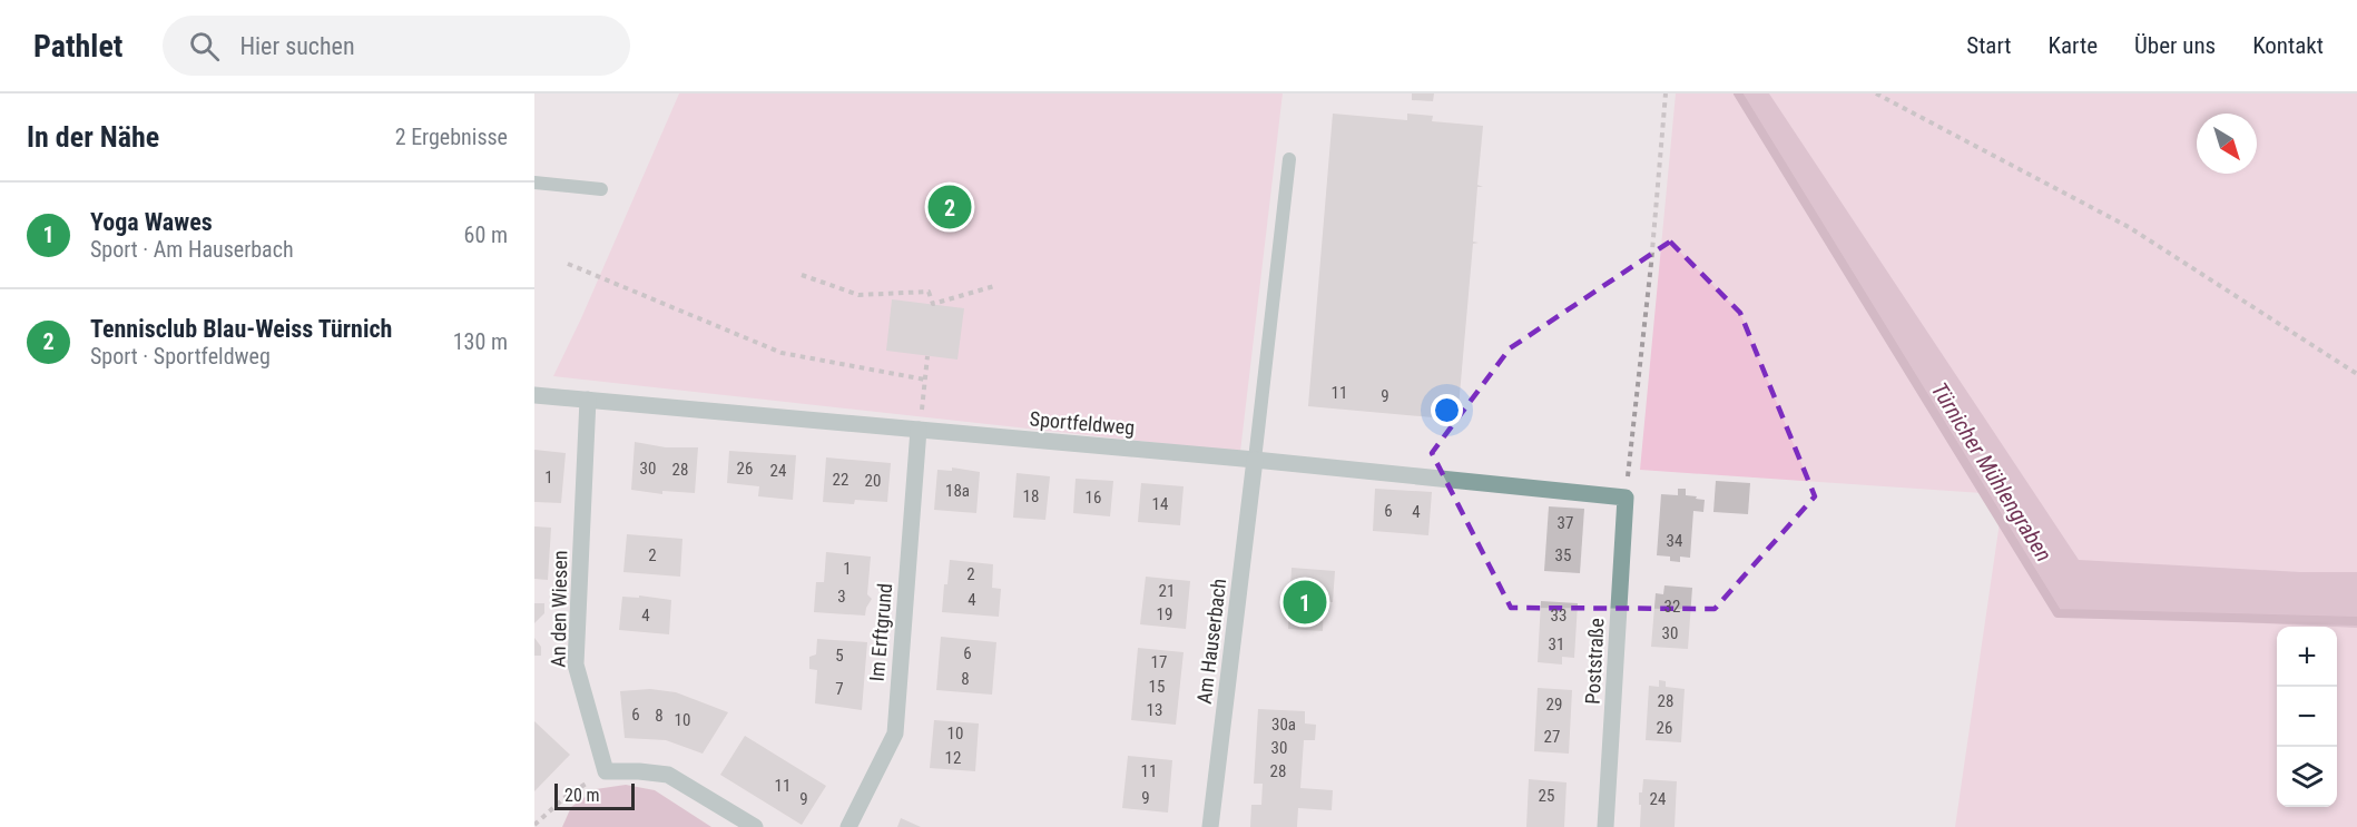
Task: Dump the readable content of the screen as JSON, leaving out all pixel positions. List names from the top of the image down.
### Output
{
  "streets": {
    "street": [
      "Sportfeldweg",
      "An den Wiesen",
      "Im Erftgrund",
      "Am Hauserbach",
      "Poststraße"
    ]
  },
  "crossings": [
    ["Sportfeldweg", "An den Wiesen"],
    ["Sportfeldweg", "Im Erftgrund"],
    ["Sportfeldweg", "Am Hauserbach"],
    ["Sportfeldweg", "Poststraße"]
  ],
  "water": ["Türnicher Mühlengraben"],
  "house_numbers": [
    "11",
    "9",
    "30",
    "26",
    "28",
    "24",
    "1",
    "22",
    "20",
    "18a",
    "18",
    "16",
    "14",
    "6",
    "4",
    "37",
    "34",
    "2",
    "35",
    "1",
    "2",
    "21",
    "3",
    "4",
    "32",
    "19",
    "4",
    "33",
    "30",
    "31",
    "6",
    "5",
    "17",
    "8",
    "15",
    "7",
    "28",
    "29",
    "13",
    "6",
    "8",
    "10",
    "30a",
    "26",
    "10",
    "27",
    "30",
    "12",
    "11",
    "28",
    "11",
    "25",
    "9",
    "9",
    "24"
  ],
  "scale_bar": "20 m",
  "north": "bottom right",
  "page": {
    "header": "Pathlet",
    "search": "Hier suchen",
    "nav": [
      "Start",
      "Karte",
      "Über uns",
      "Kontakt"
    ],
    "heading": ["In der Nähe", "2 Ergebnisse"],
    "list": [
      {
        "mark": "1",
        "name": "Yoga Wawes",
        "note": "Sport · Am Hauserbach",
        "value": "60 m"
      },
      {
        "mark": "2",
        "name": "Tennisclub Blau-Weiss Türnich",
        "note": "Sport · Sportfeldweg",
        "value": "130 m"
      }
    ],
    "pins": ["2", "1"],
    "map_buttons": ["+", "−"],
    "scale": "20 m"
  }
}
